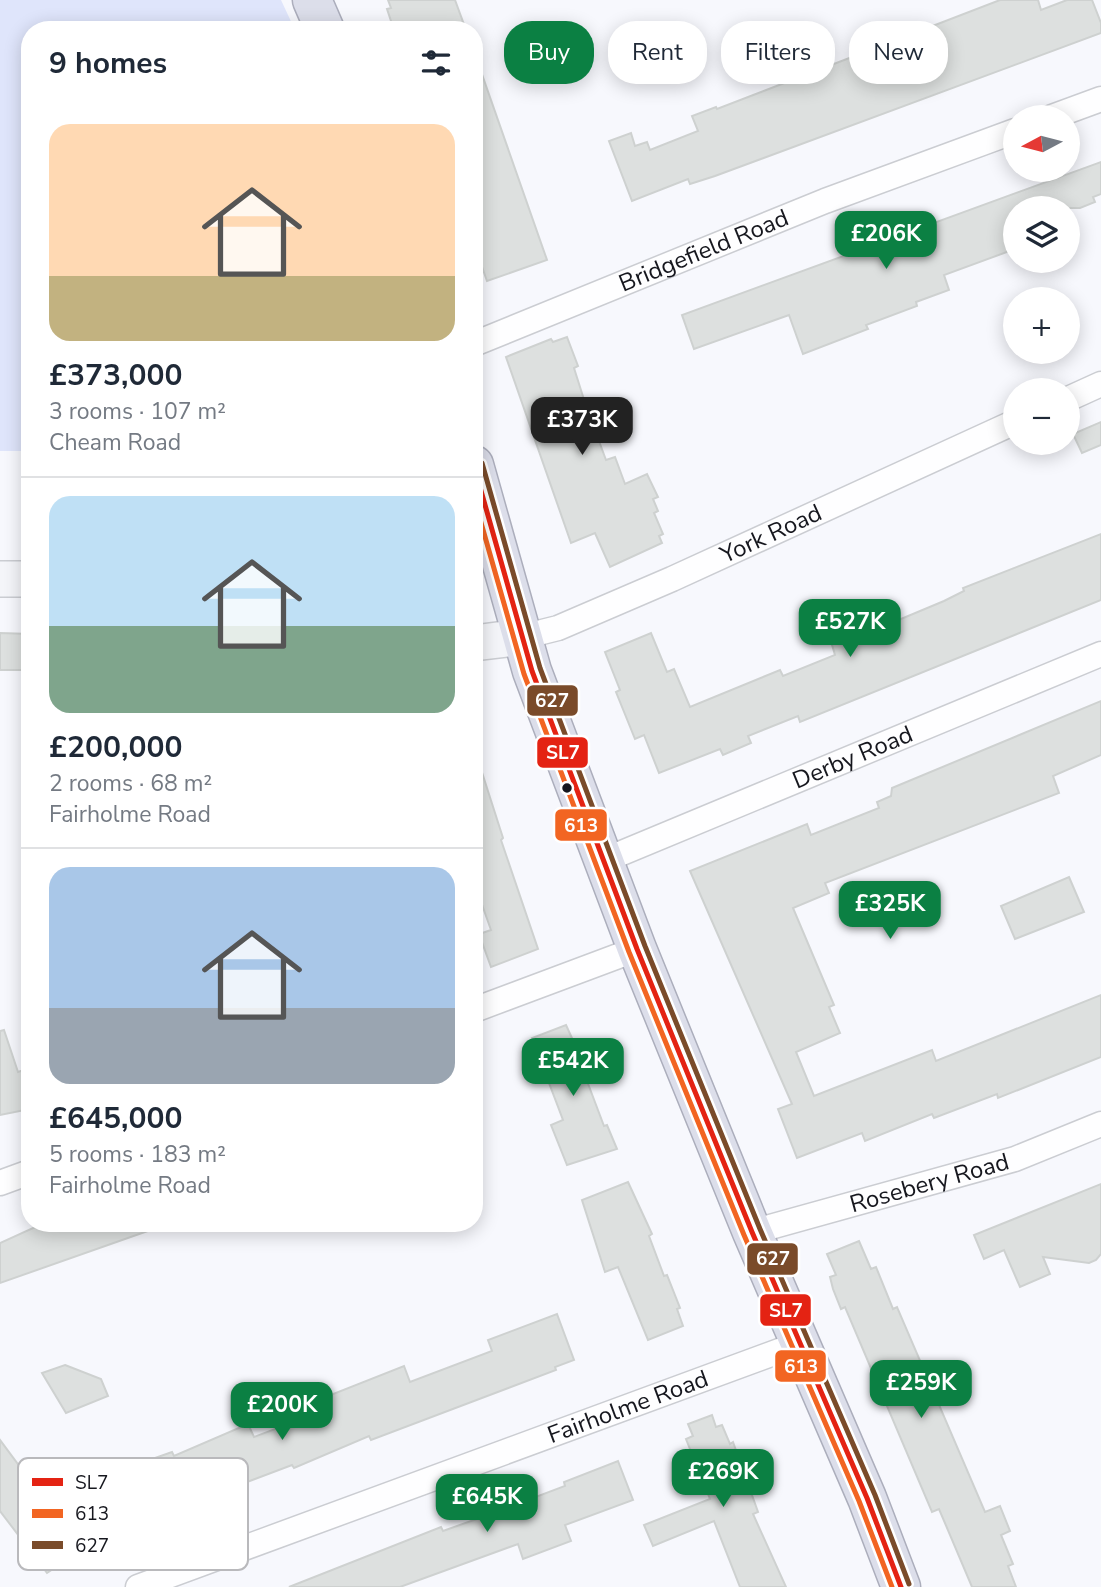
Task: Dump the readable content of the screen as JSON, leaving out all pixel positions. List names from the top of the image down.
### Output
{
  "streets": {
    "street": [
      "Bridgefield Road",
      "York Road",
      "Derby Road",
      "Rosebery Road",
      "Fairholme Road"
    ]
  },
  "lines": ["transit line 627", "transit line SL7", "transit line 613"],
  "legend": ["SL7", "613", "627"],
  "north": "left",
  "page": {
    "chip": [
      "Buy",
      "Rent",
      "Filters",
      "New"
    ],
    "heading": "9 homes",
    "map_buttons": ["+", "−"],
    "list": [
      {
        "name": "£373,000",
        "note": "3 rooms · 107 m² · Cheam Road"
      },
      {
        "name": "£200,000",
        "note": "2 rooms · 68 m² · Fairholme Road"
      },
      {
        "name": "£645,000",
        "note": "5 rooms · 183 m² · Fairholme Road"
      }
    ],
    "price": [
      "£206K",
      "£373K",
      "£527K",
      "£325K",
      "£542K",
      "£259K",
      "£200K",
      "£269K",
      "£645K"
    ]
  }
}
